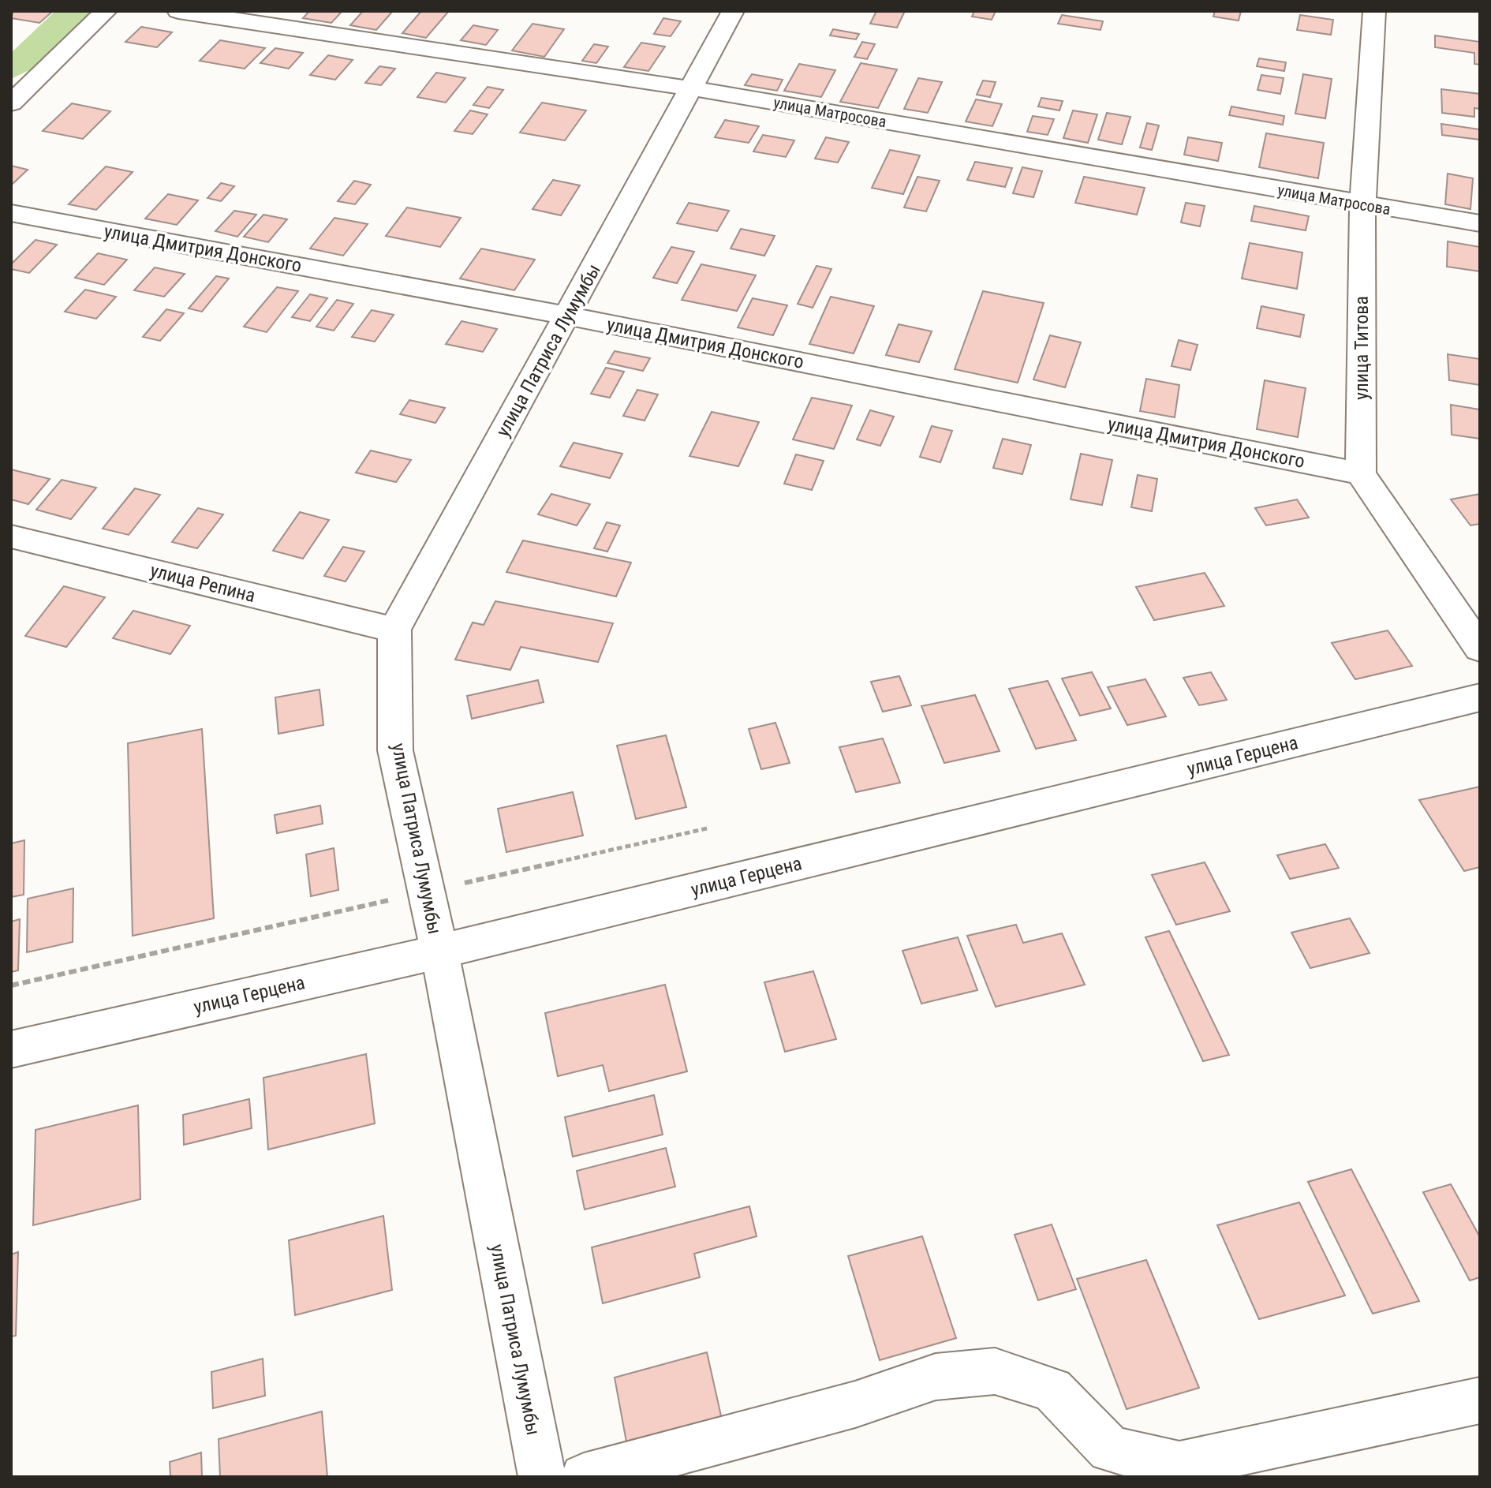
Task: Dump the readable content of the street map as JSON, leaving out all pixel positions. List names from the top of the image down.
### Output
{
  "streets": {
    "street": [
      "улица Матросова",
      "улица Дмитрия Донского",
      "улица Титова",
      "улица Патриса Лумумбы",
      "улица Репина",
      "улица Герцена"
    ]
  },
  "crossings": [
    ["улица Матросова", "улица Титова"],
    ["улица Матросова", "улица Патриса Лумумбы"],
    ["улица Дмитрия Донского", "улица Титова"],
    ["улица Дмитрия Донского", "улица Патриса Лумумбы"],
    ["улица Патриса Лумумбы", "улица Репина"],
    ["улица Патриса Лумумбы", "улица Герцена"]
  ]
}
